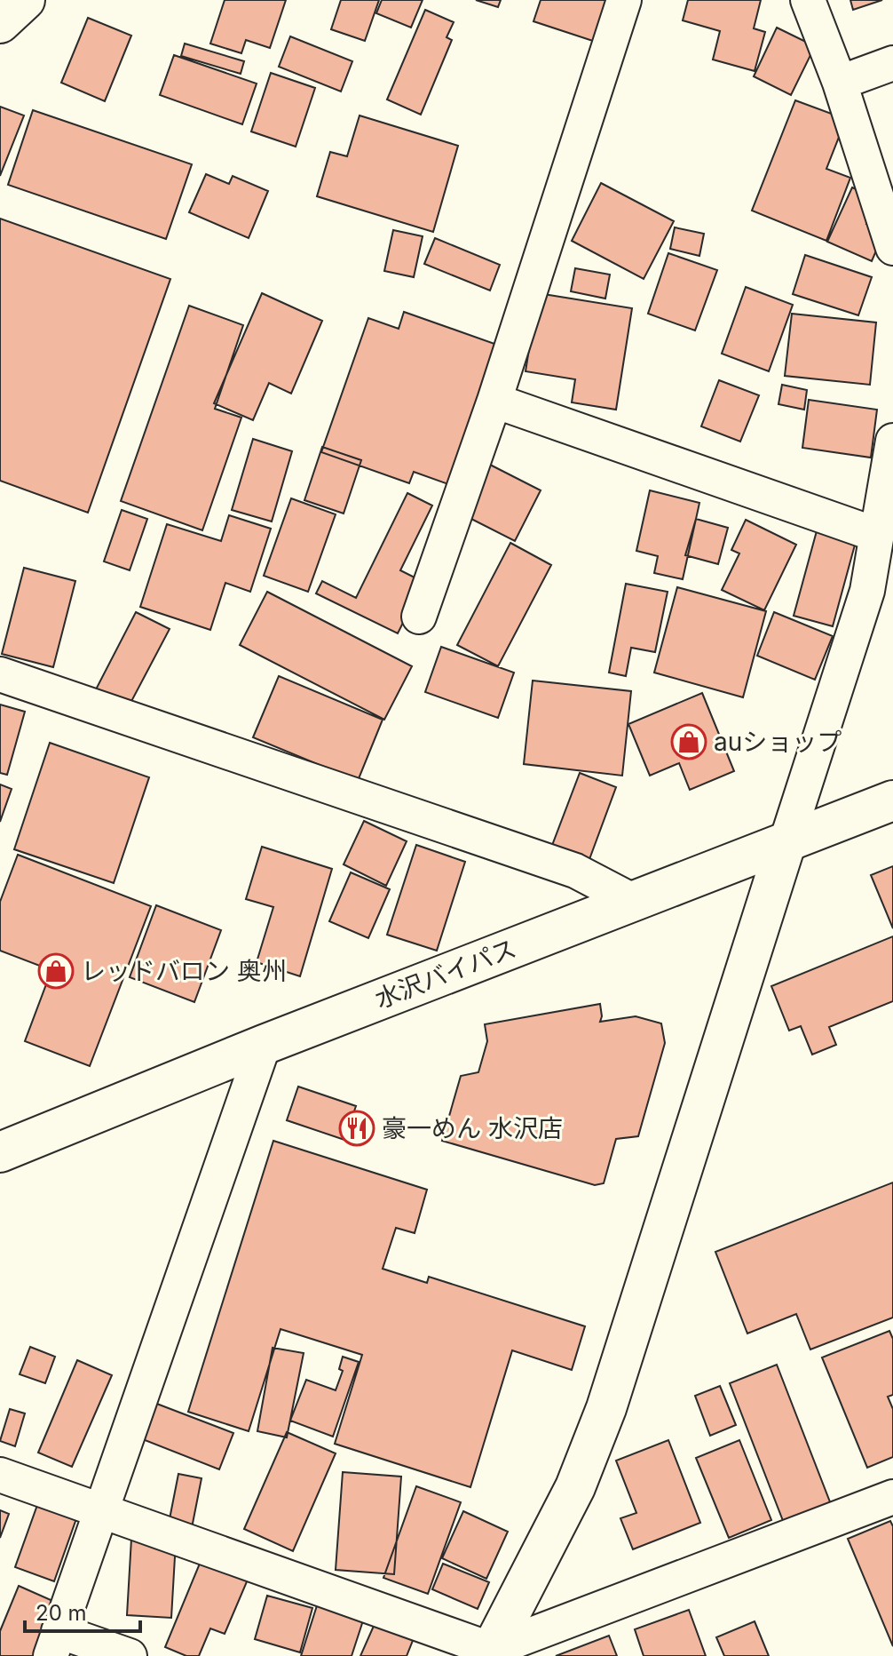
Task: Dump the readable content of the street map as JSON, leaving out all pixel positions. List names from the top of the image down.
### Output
{
  "streets": {
    "main road": ["水沢バイパス"]
  },
  "places": {
    "shop": ["auショップ", "レッドバロン 奥州"],
    "restaurant": ["豪一めん 水沢店"]
  },
  "scale_bar": "20 m"
}
